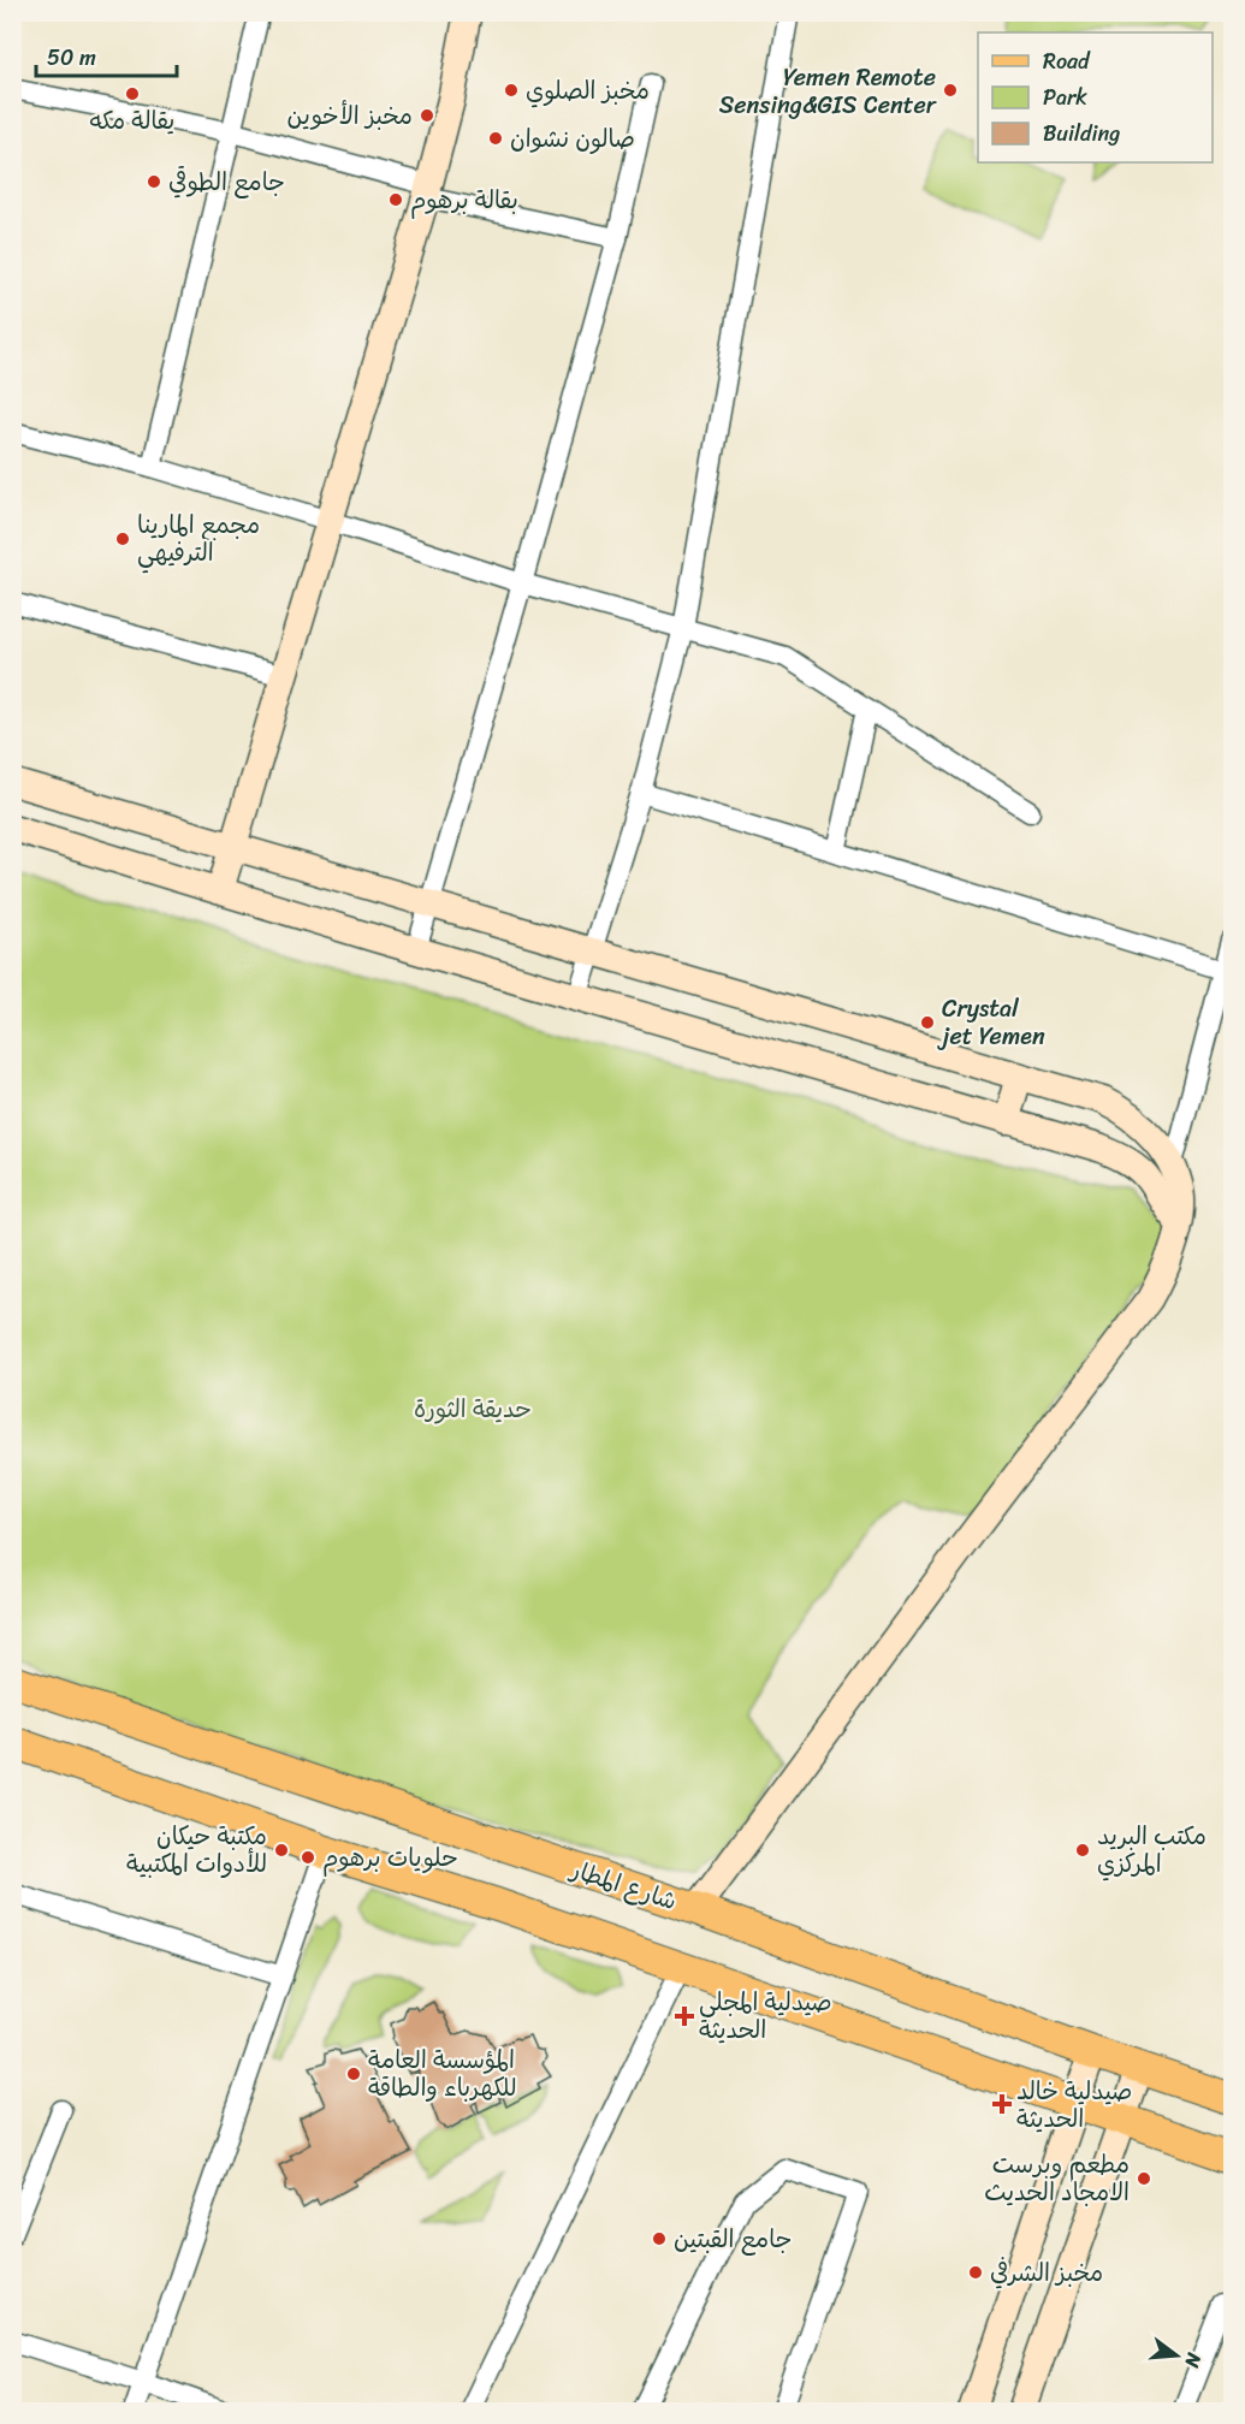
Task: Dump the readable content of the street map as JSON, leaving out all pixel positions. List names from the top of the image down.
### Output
{
  "streets": {
    "main road": ["شارع المطار"]
  },
  "parks": ["حديقة الثورة"],
  "places": {
    "other": [
      "مخبز الصلوي",
      "Yemen Remote Sensing&GIS Center",
      "يقالة مكه",
      "مخبز الأخوين",
      "صالون نشوان",
      "جامع الطوقي",
      "بقالة برهوم",
      "مجمع المارينا الترفيهي",
      "Crystal jet Yemen",
      "مكتبة حيكان للأدوات المكتبية",
      "مكتب البريد المركزي",
      "حلويات برهوم",
      "المؤسسة العامة للكهرباء والطاقة",
      "مطعم وبرست الامجاد الحديث",
      "جامع القبتين",
      "مخبز الشرفي"
    ],
    "health": ["صيدلية المجلي الحديثة", "صيدلية خالد الحديثة"]
  },
  "legend": ["Road", "Park", "Building"],
  "scale_bar": "50 m",
  "north": "right"
}
